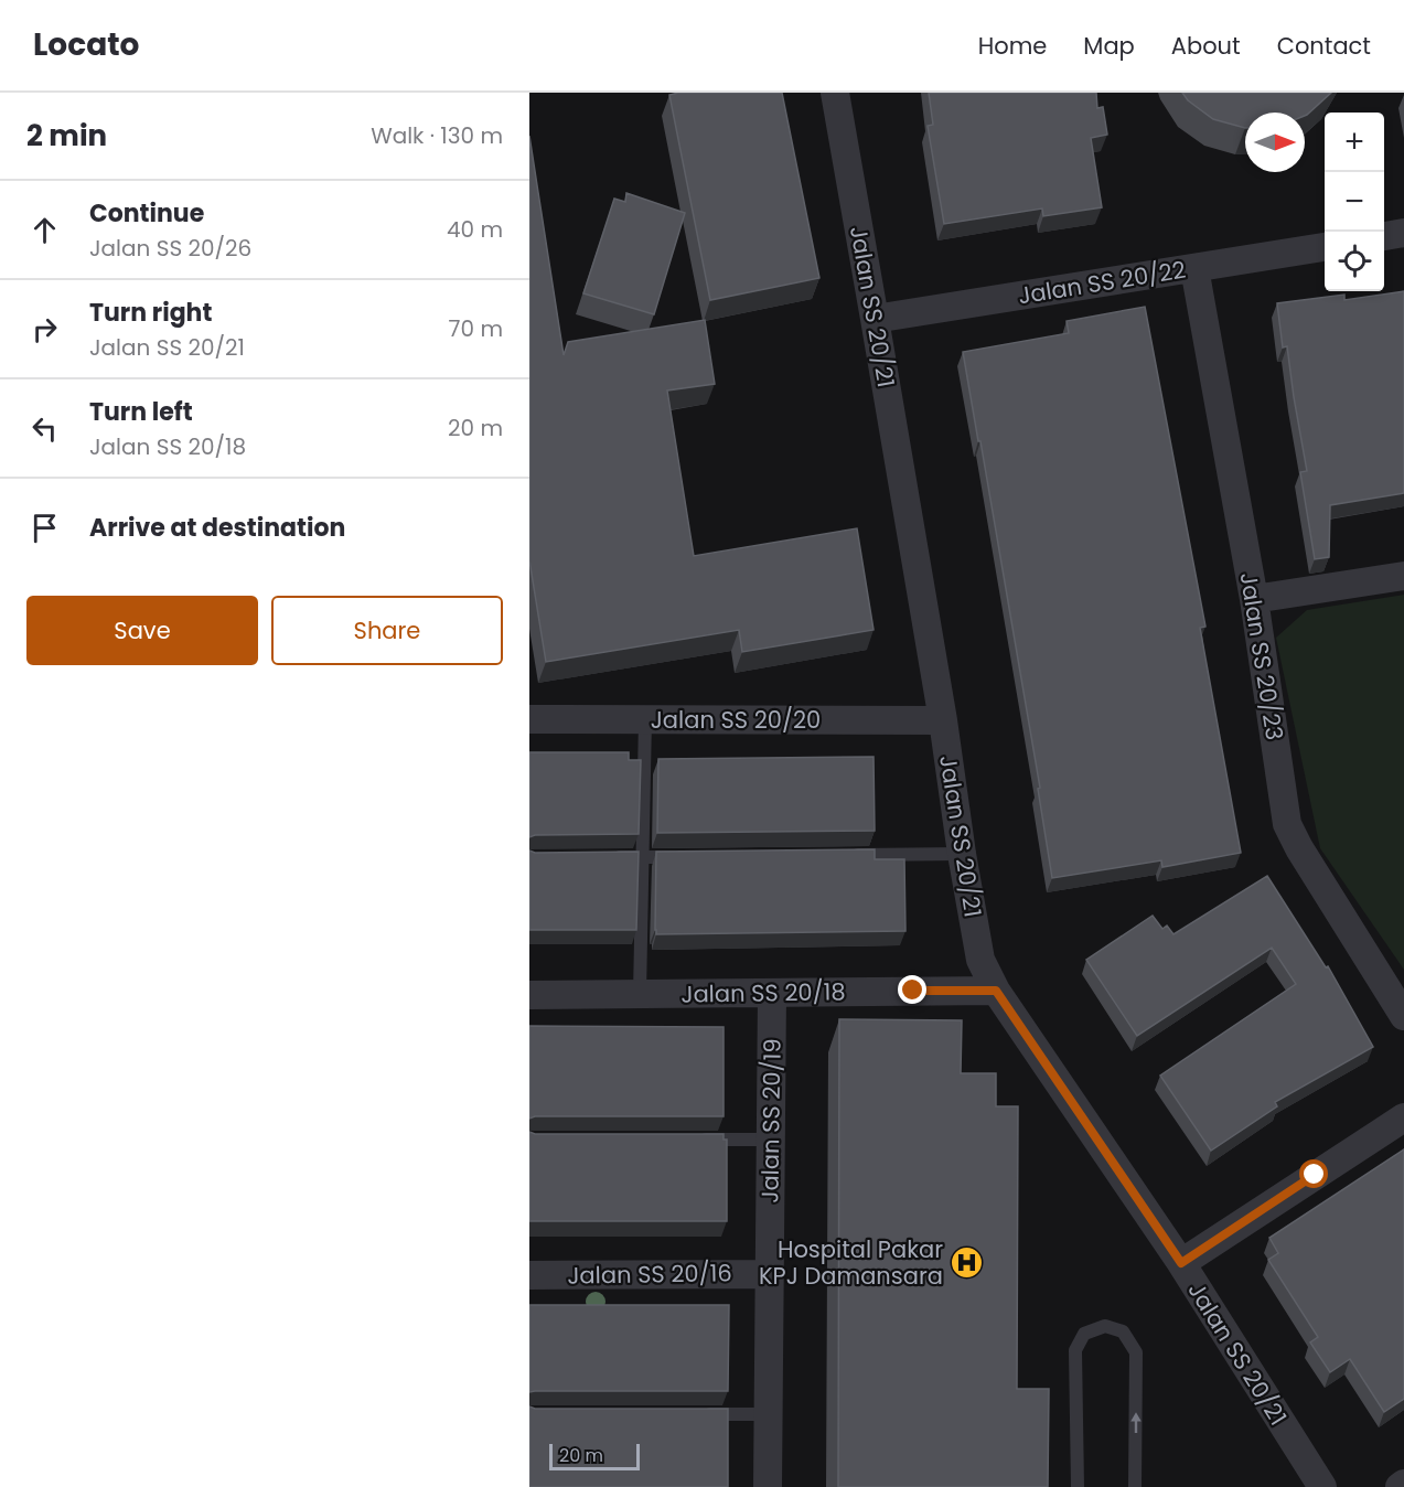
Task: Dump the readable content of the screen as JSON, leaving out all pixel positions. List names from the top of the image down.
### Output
{
  "streets": {
    "street": [
      "Jalan SS 20/22",
      "Jalan SS 20/21",
      "Jalan SS 20/23",
      "Jalan SS 20/20",
      "Jalan SS 20/18",
      "Jalan SS 20/19",
      "Jalan SS 20/16"
    ]
  },
  "crossings": [
    ["Jalan SS 20/22", "Jalan SS 20/21"],
    ["Jalan SS 20/22", "Jalan SS 20/23"],
    ["Jalan SS 20/21", "Jalan SS 20/20"],
    ["Jalan SS 20/21", "Jalan SS 20/18"],
    ["Jalan SS 20/18", "Jalan SS 20/19"],
    ["Jalan SS 20/19", "Jalan SS 20/16"]
  ],
  "places": {
    "hospital": ["Hospital Pakar KPJ Damansara"]
  },
  "scale_bar": "20 m",
  "north": "right",
  "page": {
    "header": "Locato",
    "nav": [
      "Home",
      "Map",
      "About",
      "Contact"
    ],
    "heading": ["2 min", "Walk · 130 m"],
    "map_buttons": ["+", "−"],
    "list": [
      ["Continue", "Jalan SS 20/26", "40 m"],
      ["Turn right", "Jalan SS 20/21", "70 m"],
      ["Turn left", "Jalan SS 20/18", "20 m"],
      "Arrive at destination"
    ],
    "buttons": ["Save", "Share"],
    "scale": "20 m"
  }
}
